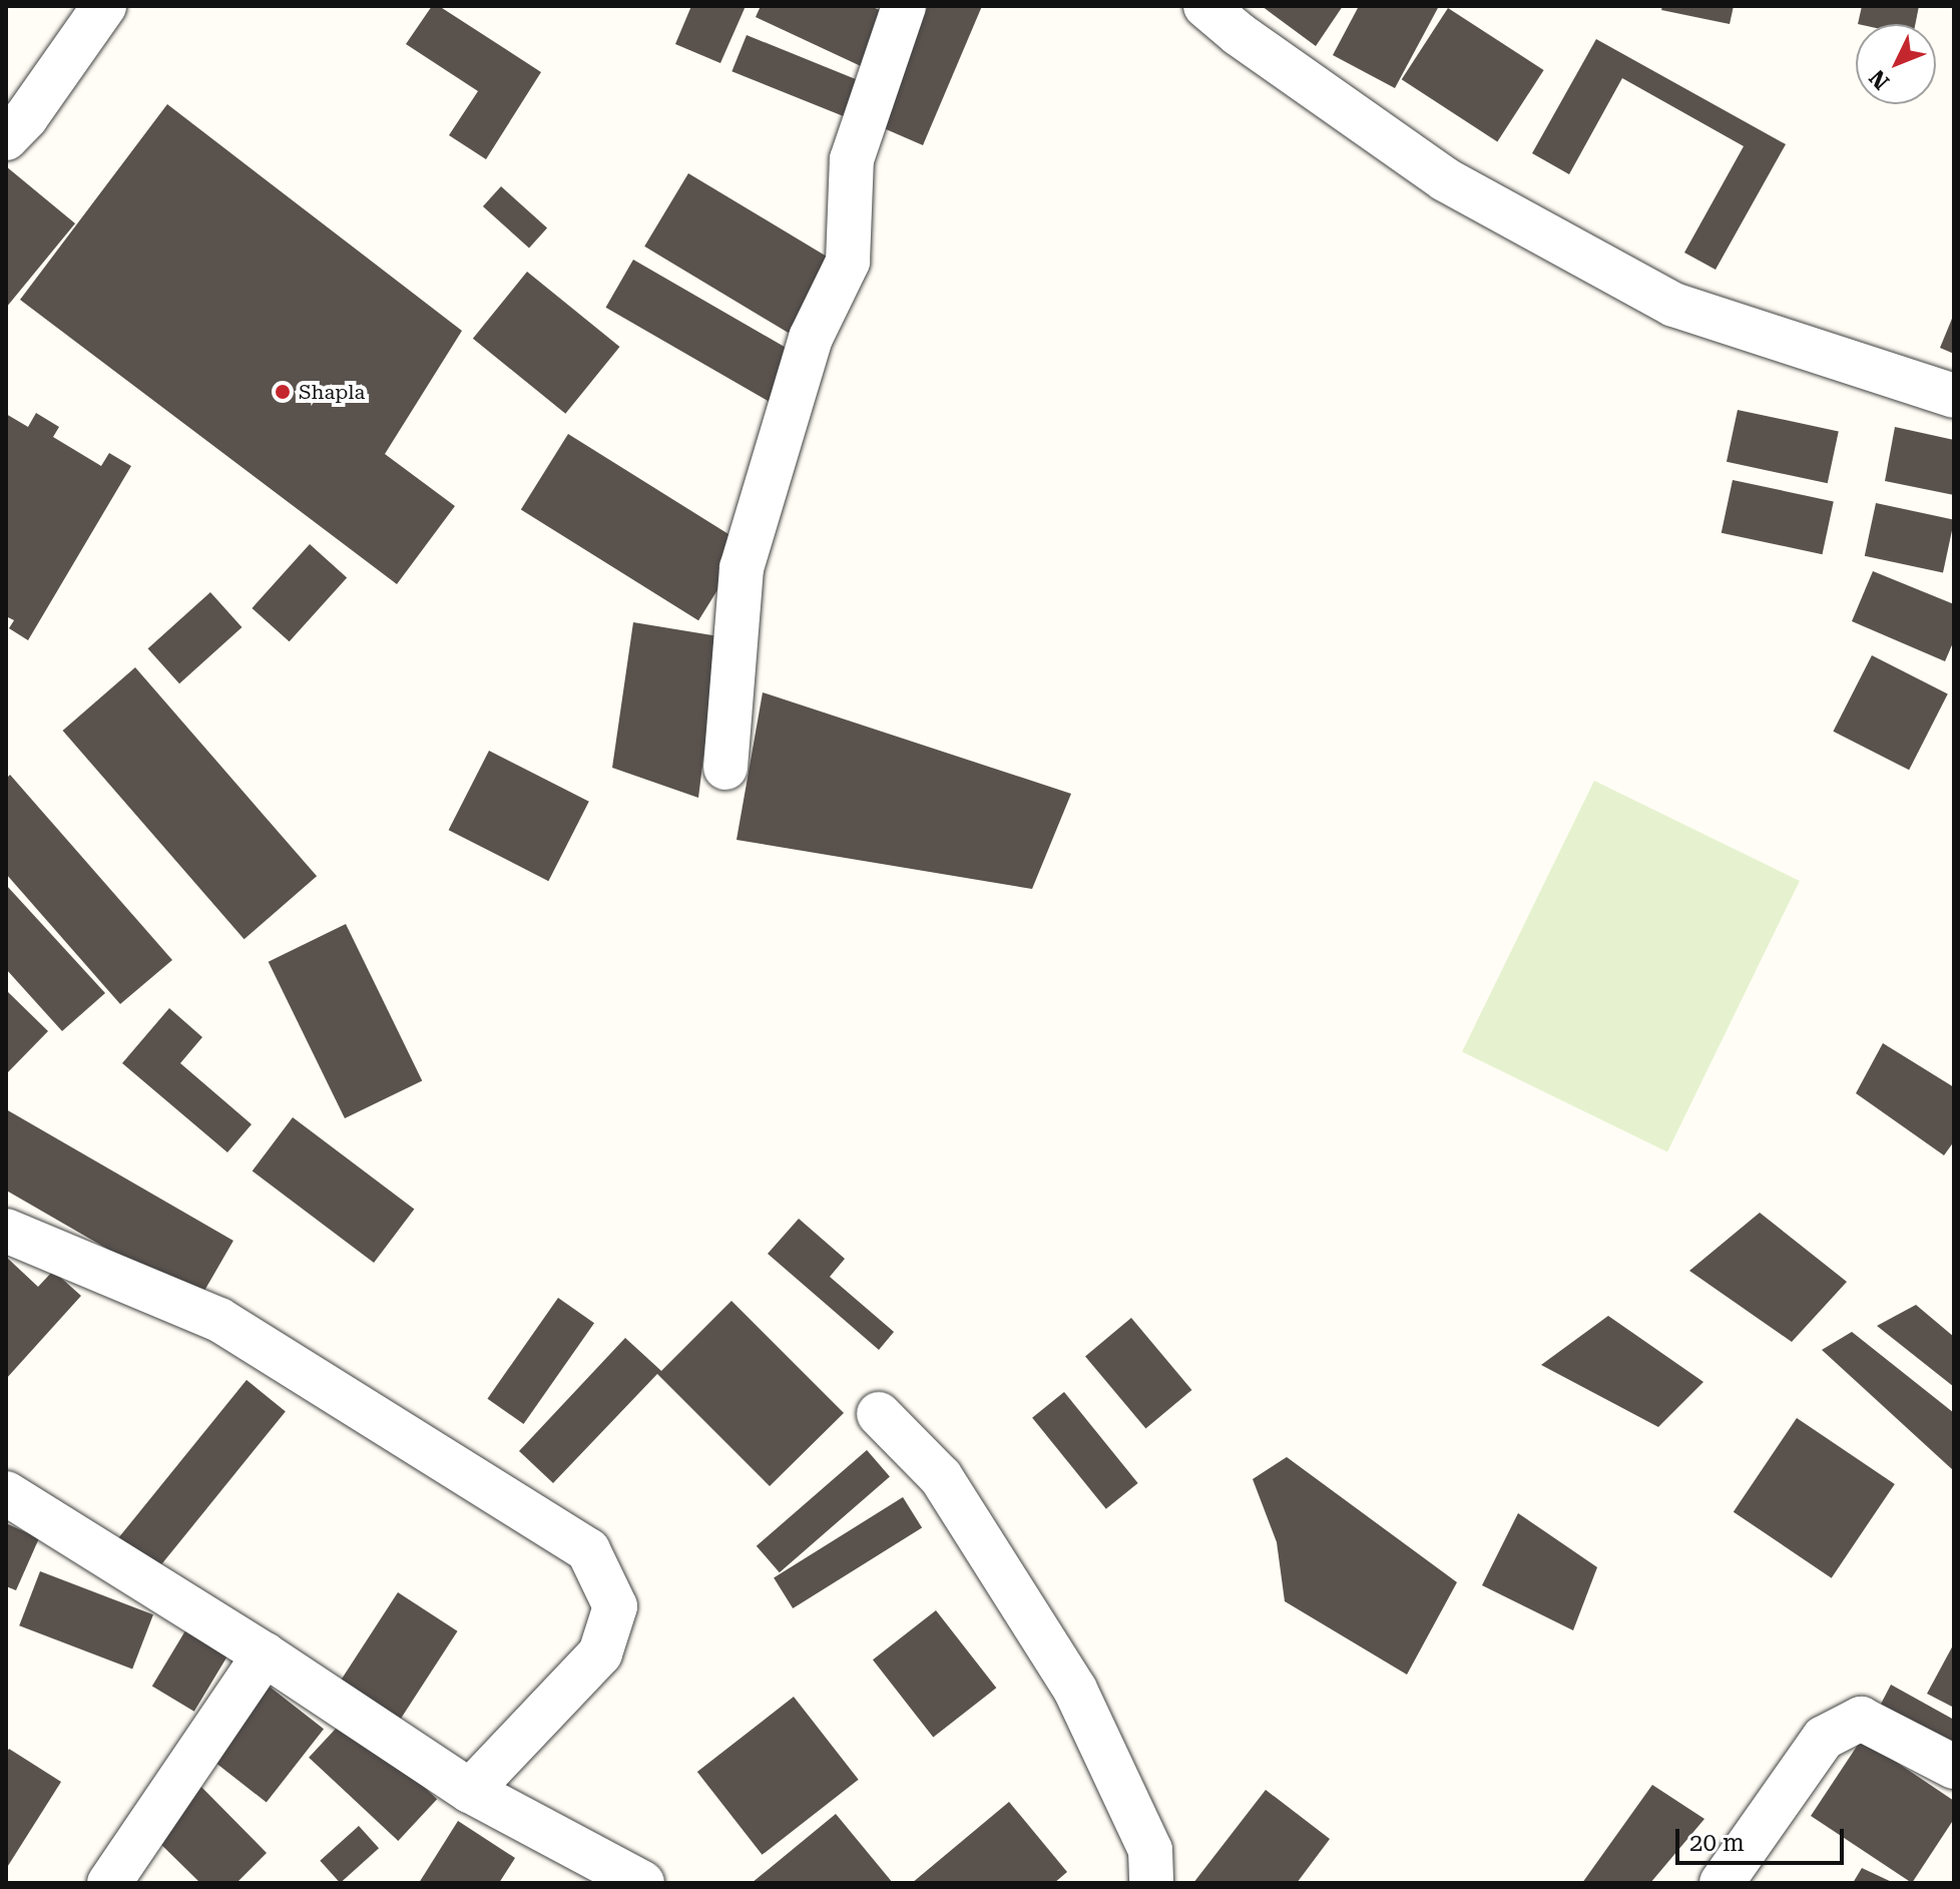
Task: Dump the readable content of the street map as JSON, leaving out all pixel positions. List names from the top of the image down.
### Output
{
  "places": ["Shapla"],
  "scale_bar": "20 m",
  "north": "bottom left"
}
